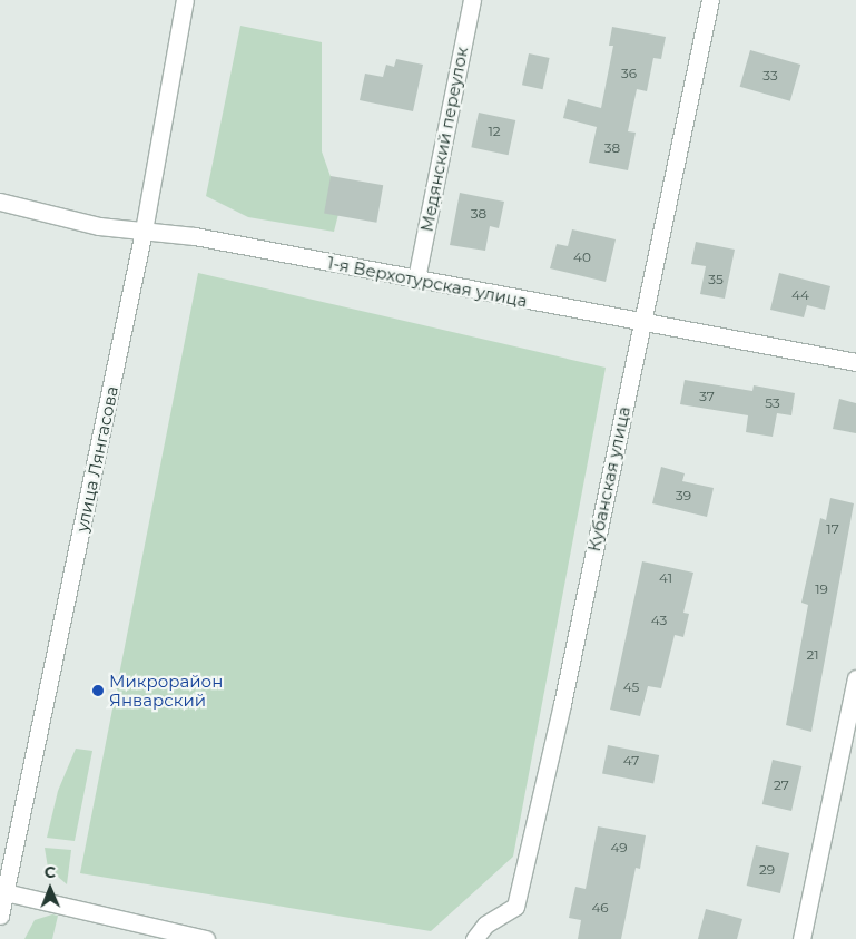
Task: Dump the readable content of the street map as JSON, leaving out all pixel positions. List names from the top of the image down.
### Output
{
  "streets": {
    "street": [
      "Медянский переулок",
      "1-я Верхотурская улица",
      "улица Лянгасова",
      "Кубанская улица"
    ]
  },
  "crossings": [
    ["Медянский переулок", "1-я Верхотурская улица"],
    ["1-я Верхотурская улица", "улица Лянгасова"],
    ["1-я Верхотурская улица", "Кубанская улица"]
  ],
  "places": ["Микрорайон Январский"],
  "house_numbers": [
    "36",
    "33",
    "12",
    "38",
    "38",
    "40",
    "35",
    "44",
    "37",
    "53",
    "39",
    "17",
    "41",
    "19",
    "43",
    "21",
    "45",
    "47",
    "27",
    "49",
    "29",
    "46"
  ],
  "north": "top"
}
